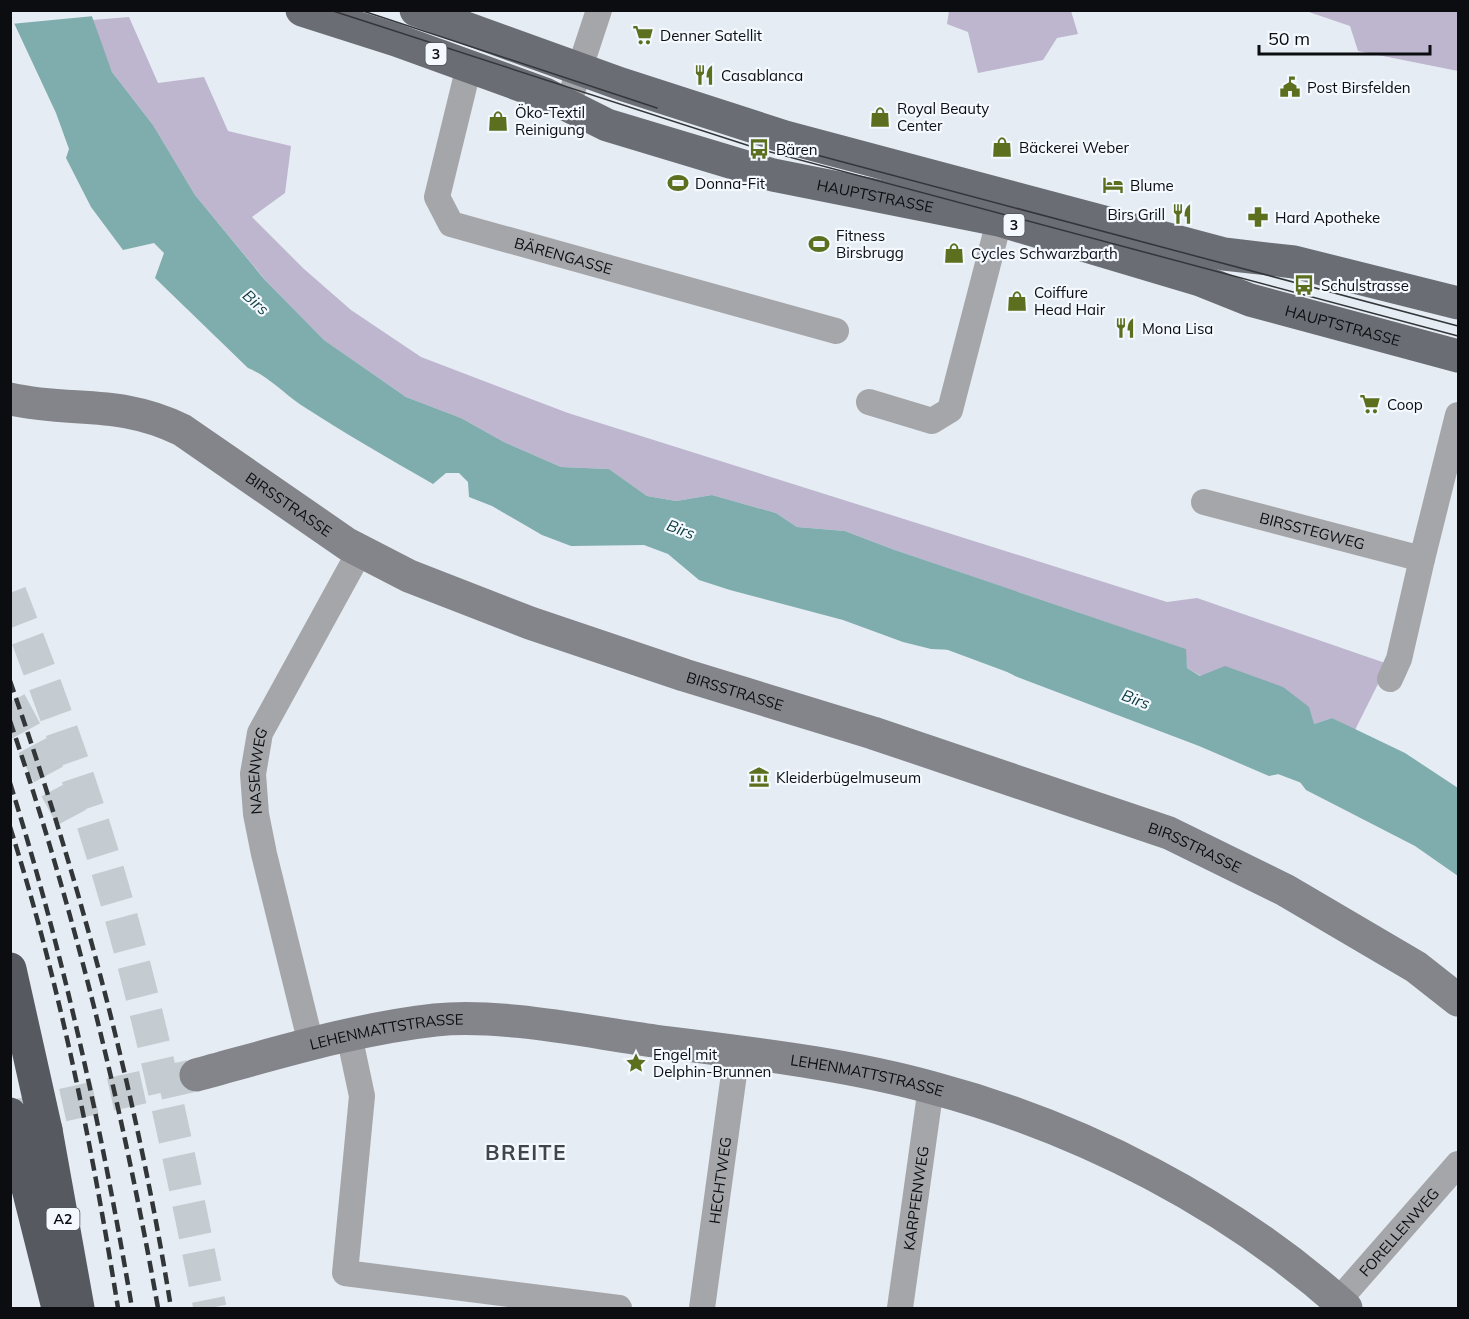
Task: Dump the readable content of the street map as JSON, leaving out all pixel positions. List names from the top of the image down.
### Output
{
  "streets": {
    "highway": ["A2"],
    "main road": ["3", "HAUPTSTRASSE"],
    "street": [
      "BÄRENGASSE",
      "BIRSSTRASSE",
      "BIRSSTEGWEG",
      "NASENWEG",
      "LEHENMATTSTRASSE",
      "HECHTWEG",
      "KARPFENWEG",
      "FORELLENWEG"
    ]
  },
  "crossings": [
    ["HAUPTSTRASSE", "BÄRENGASSE"],
    ["BIRSSTRASSE", "NASENWEG"],
    ["NASENWEG", "LEHENMATTSTRASSE"],
    ["LEHENMATTSTRASSE", "HECHTWEG"],
    ["LEHENMATTSTRASSE", "KARPFENWEG"],
    ["LEHENMATTSTRASSE", "FORELLENWEG"]
  ],
  "districts": ["BREITE"],
  "water": ["Birs"],
  "places": {
    "supermarket": ["Denner Satellit", "Coop"],
    "restaurant": ["Casablanca", "Birs Grill", "Mona Lisa"],
    "public building": ["Post Birsfelden"],
    "shop": [
      "Royal Beauty Center",
      "Öko-Textil Reinigung",
      "Bäckerei Weber",
      "Cycles Schwarzbarth",
      "Coiffure Head Hair"
    ],
    "bus stop": ["Bären", "Schulstrasse"],
    "sports": ["Donna-Fit", "Fitness Birsbrugg"],
    "hotel": ["Blume"],
    "pharmacy": ["Hard Apotheke"],
    "museum": ["Kleiderbügelmuseum"],
    "place": ["Engel mit Delphin-Brunnen"]
  },
  "scale_bar": "50 m"
}
